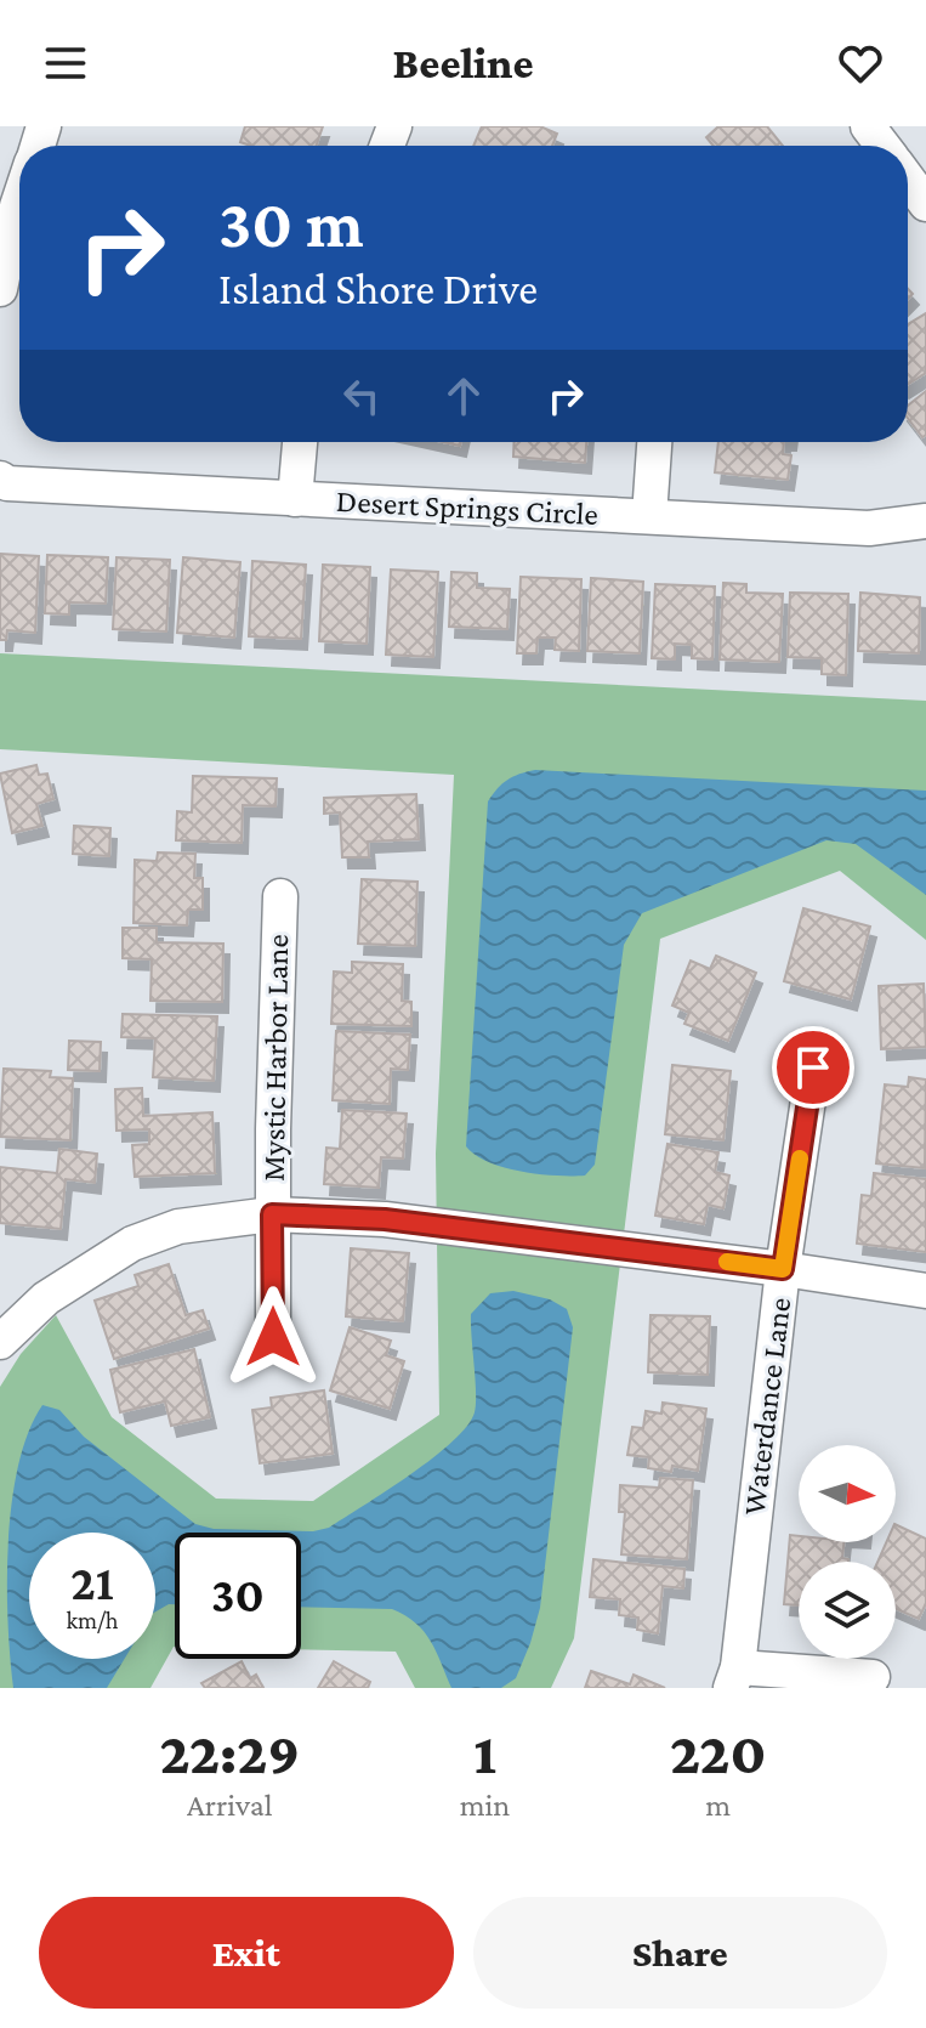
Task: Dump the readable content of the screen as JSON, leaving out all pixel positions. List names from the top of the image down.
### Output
{
  "streets": {
    "street": ["Desert Springs Circle", "Mystic Harbor Lane", "Waterdance Lane"]
  },
  "north": "right",
  "page": {
    "header": "Beeline",
    "turn": ["30 m", "Island Shore Drive"],
    "speed": "21 km/h",
    "limit": "30",
    "eta": [
      "22:29",
      "Arrival",
      "1",
      "min",
      "220",
      "m"
    ],
    "buttons": ["Exit", "Share"]
  }
}
